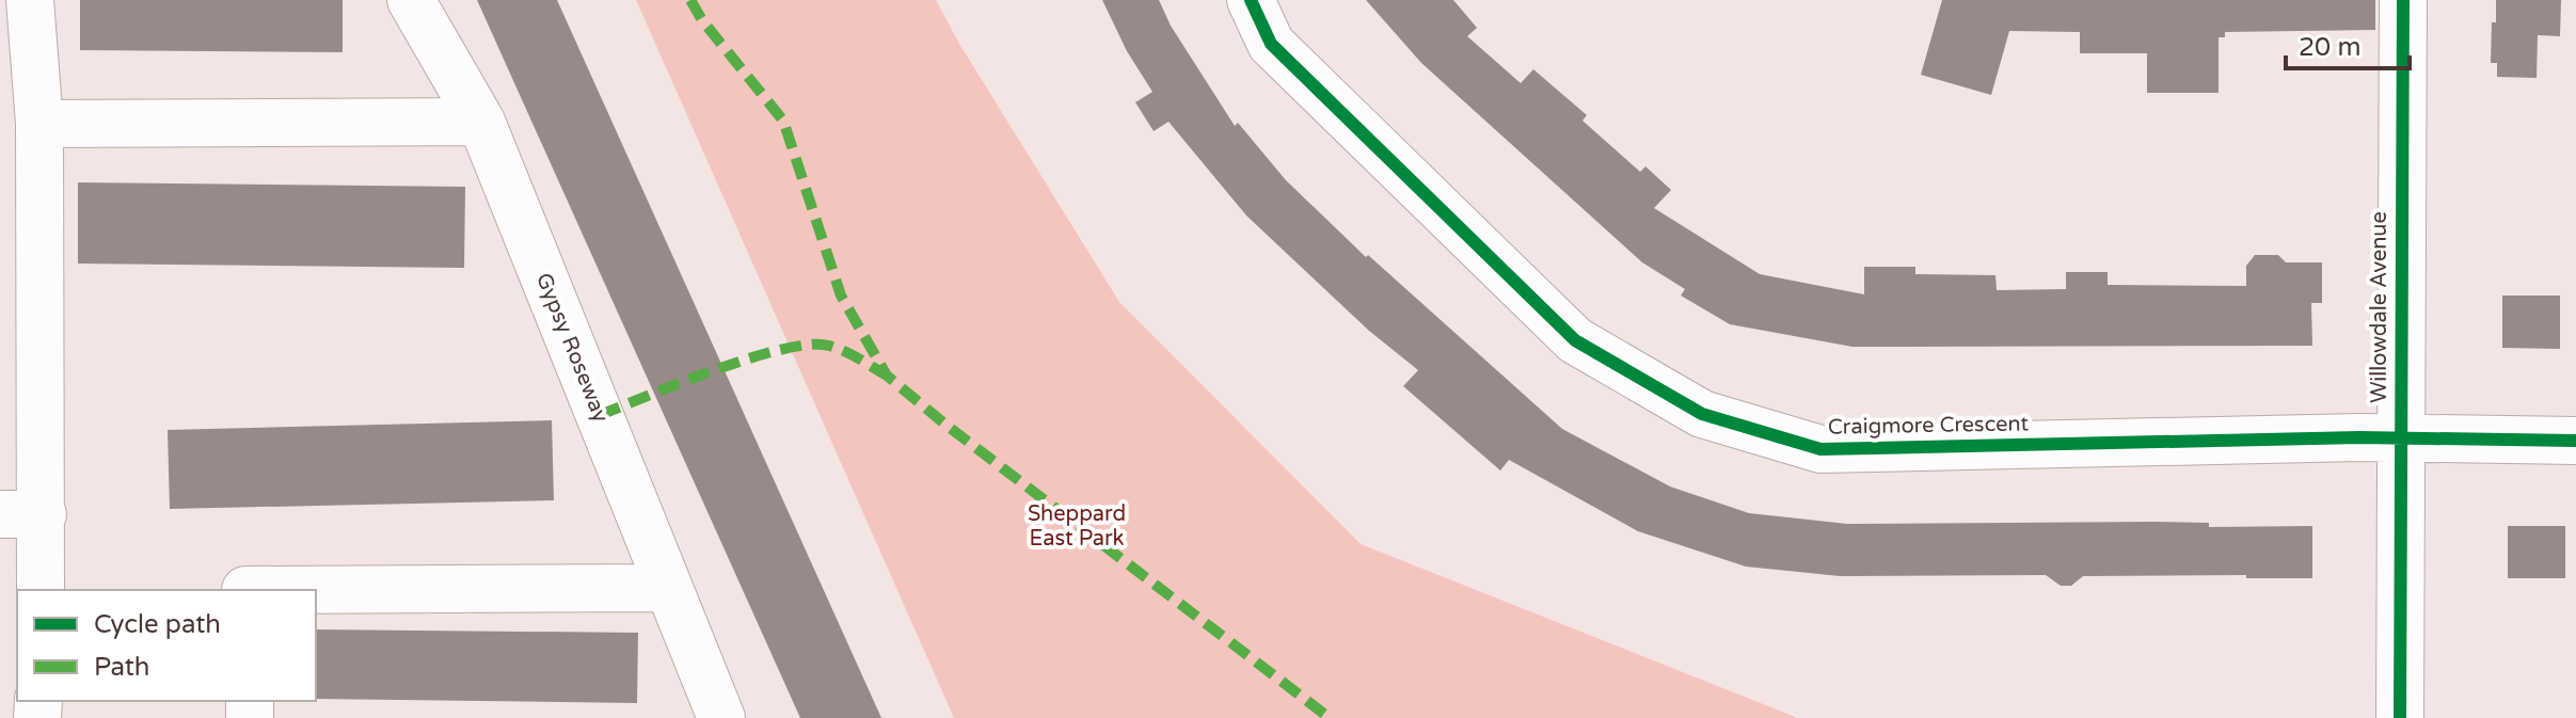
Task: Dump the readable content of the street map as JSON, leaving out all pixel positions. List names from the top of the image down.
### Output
{
  "streets": {
    "street": ["Willowdale Avenue", "Gypsy Roseway", "Craigmore Crescent"]
  },
  "crossings": [
    ["Willowdale Avenue", "Craigmore Crescent"]
  ],
  "parks": ["Sheppard East Park"],
  "legend": ["Cycle path", "Path"],
  "scale_bar": "20 m"
}
